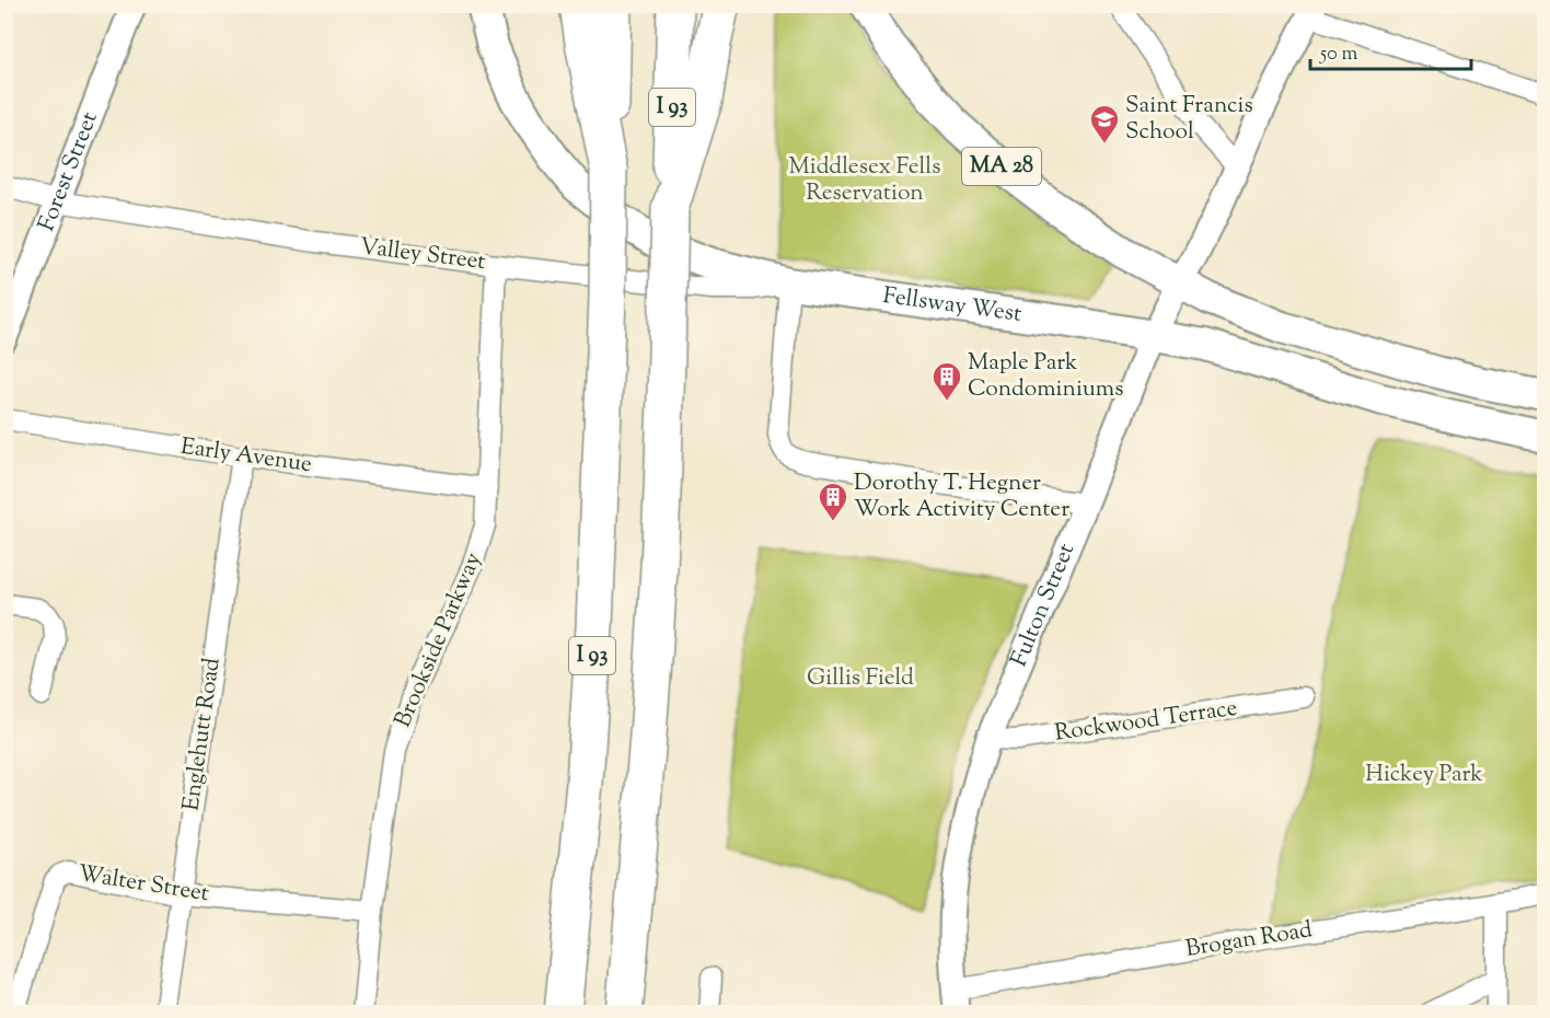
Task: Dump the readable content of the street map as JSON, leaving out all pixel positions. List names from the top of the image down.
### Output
{
  "streets": {
    "highway": ["I 93"],
    "main road": ["MA 28", "Fellsway West"],
    "street": [
      "Forest Street",
      "Valley Street",
      "Early Avenue",
      "Fulton Street",
      "Brookside Parkway",
      "Rockwood Terrace",
      "Englehutt Road",
      "Walter Street",
      "Brogan Road"
    ]
  },
  "crossings": [
    ["MA 28", "Fulton Street"],
    ["Forest Street", "Valley Street"],
    ["Valley Street", "Fellsway West"],
    ["Valley Street", "Brookside Parkway"],
    ["Fellsway West", "Fulton Street"],
    ["Early Avenue", "Brookside Parkway"],
    ["Early Avenue", "Englehutt Road"],
    ["Fulton Street", "Rockwood Terrace"],
    ["Fulton Street", "Brogan Road"],
    ["Brookside Parkway", "Walter Street"],
    ["Englehutt Road", "Walter Street"]
  ],
  "parks": ["Middlesex Fells Reservation", "Gillis Field", "Hickey Park"],
  "places": {
    "school or university": ["Saint Francis School"],
    "building": ["Maple Park Condominiums", "Dorothy T. Hegner Work Activity Center"]
  },
  "scale_bar": "50 m"
}
